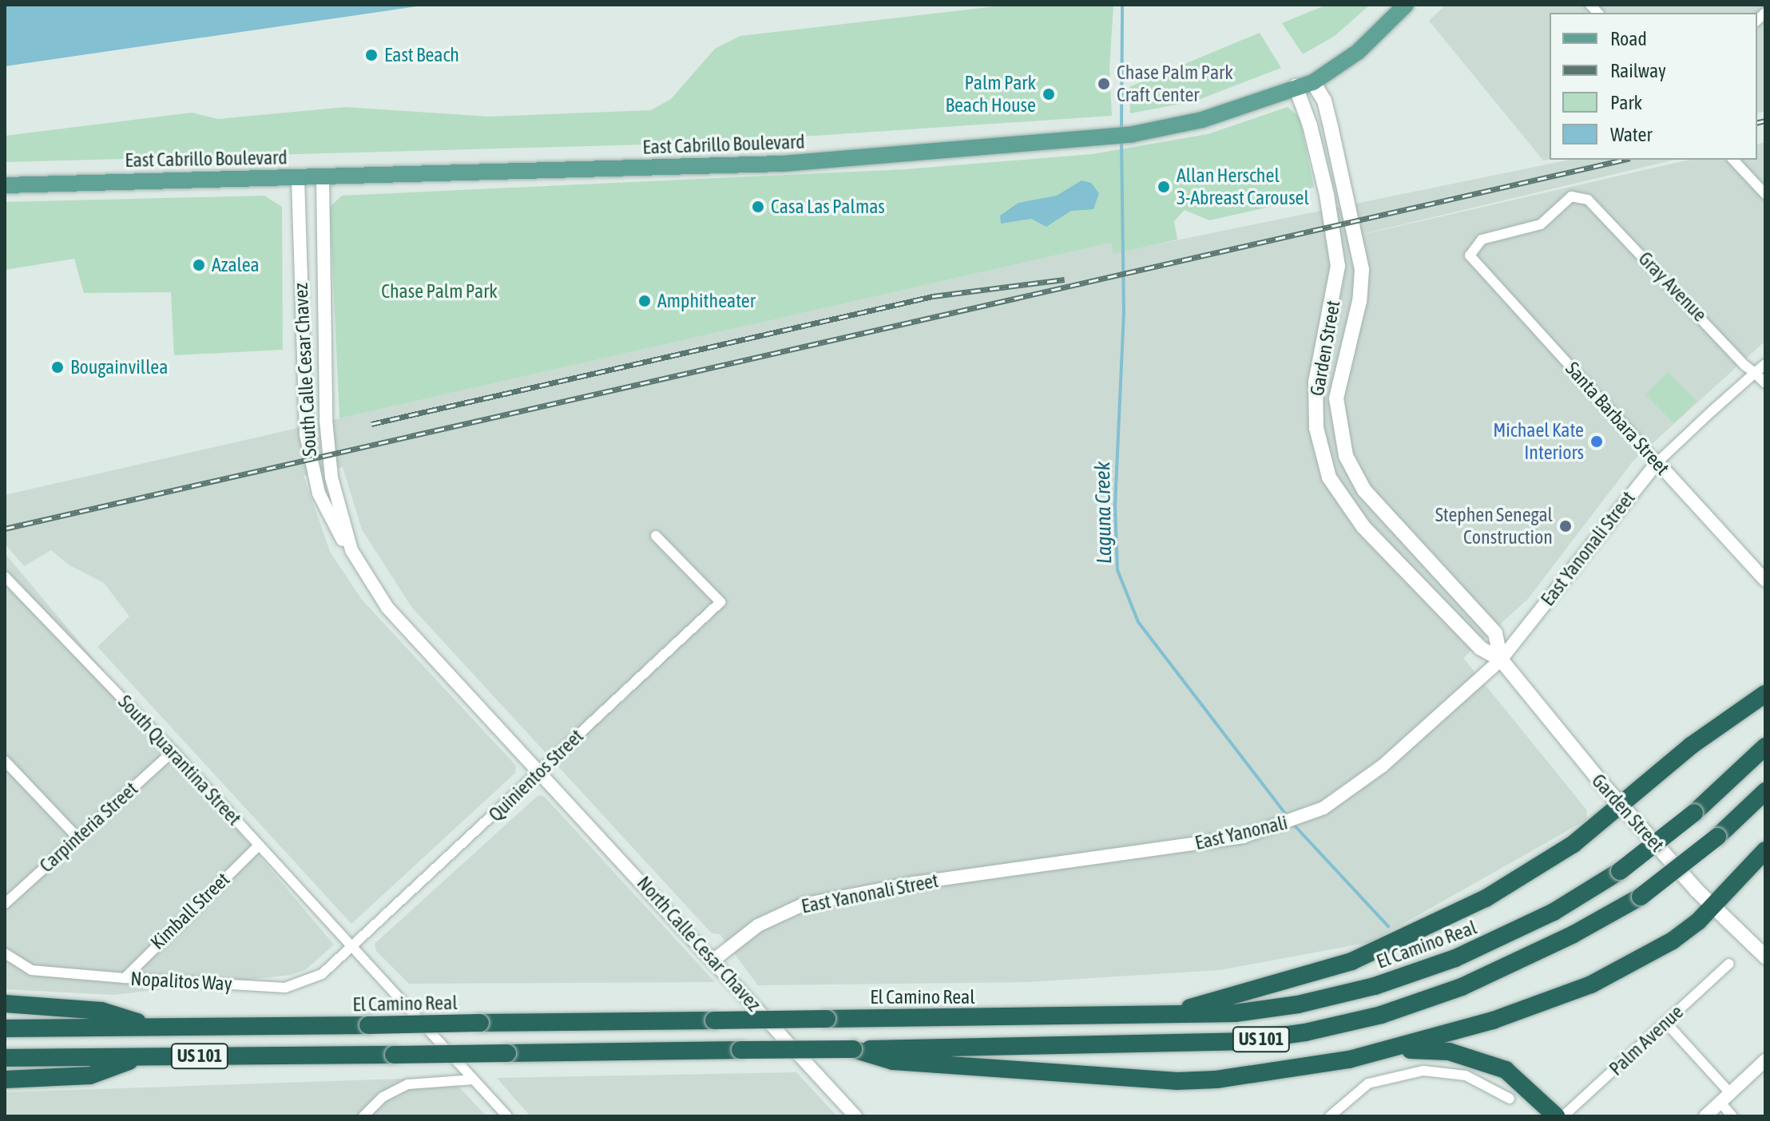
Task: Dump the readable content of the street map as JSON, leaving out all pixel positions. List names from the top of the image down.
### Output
{
  "streets": {
    "highway": ["El Camino Real", "US 101"],
    "main road": ["East Cabrillo Boulevard", "Garden Street"],
    "street": [
      "Gray Avenue",
      "South Calle Cesar Chavez",
      "Santa Barbara Street",
      "East Yanonali Street",
      "South Quarantina Street",
      "Quinientos Street",
      "Carpinteria Street",
      "East Yanonali",
      "Kimball Street",
      "North Calle Cesar Chavez",
      "Nopalitos Way",
      "Palm Avenue"
    ]
  },
  "crossings": [
    ["East Cabrillo Boulevard", "Garden Street"],
    ["East Cabrillo Boulevard", "South Calle Cesar Chavez"],
    ["Gray Avenue", "Santa Barbara Street"],
    ["Gray Avenue", "East Yanonali Street"],
    ["Garden Street", "East Yanonali Street"],
    ["Garden Street", "East Yanonali"],
    ["South Calle Cesar Chavez", "Quinientos Street"],
    ["South Calle Cesar Chavez", "North Calle Cesar Chavez"],
    ["Santa Barbara Street", "East Yanonali Street"],
    ["East Yanonali Street", "East Yanonali"],
    ["East Yanonali Street", "North Calle Cesar Chavez"],
    ["South Quarantina Street", "Quinientos Street"],
    ["South Quarantina Street", "Carpinteria Street"],
    ["South Quarantina Street", "Kimball Street"],
    ["South Quarantina Street", "Nopalitos Way"],
    ["Quinientos Street", "North Calle Cesar Chavez"],
    ["Quinientos Street", "Nopalitos Way"],
    ["Kimball Street", "Nopalitos Way"]
  ],
  "water": ["Laguna Creek"],
  "parks": ["Chase Palm Park"],
  "places": [
    "East Beach",
    "Chase Palm Park Craft Center",
    "Palm Park Beach House",
    "Allan Herschel 3-Abreast Carousel",
    "Casa Las Palmas",
    "Azalea",
    "Amphitheater",
    "Bougainvillea",
    "Michael Kate Interiors",
    "Stephen Senegal Construction"
  ],
  "legend": [
    "Road",
    "Railway",
    "Park",
    "Water"
  ]
}
